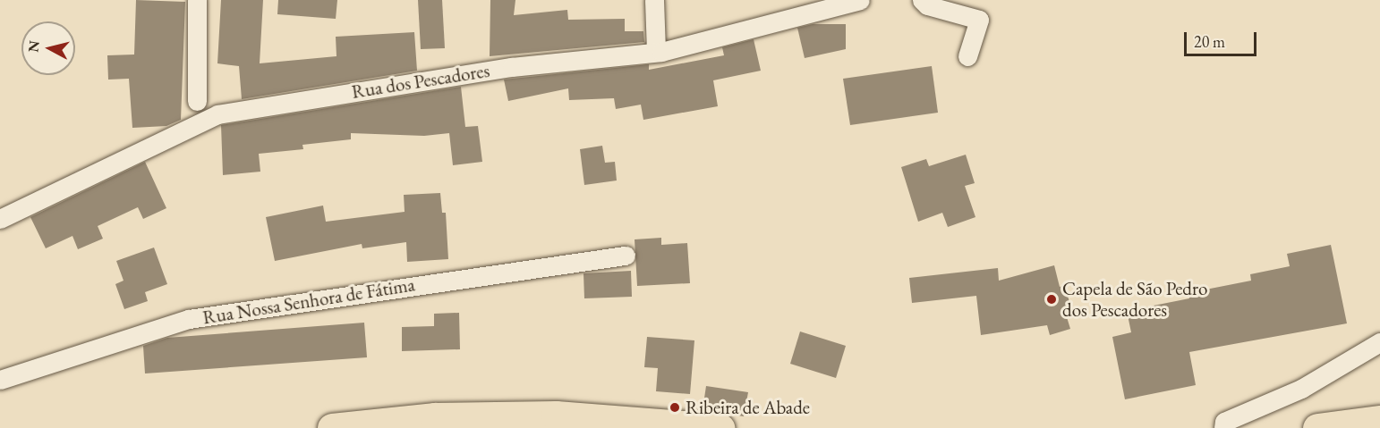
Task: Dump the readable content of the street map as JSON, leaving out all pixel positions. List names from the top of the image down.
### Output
{
  "streets": {
    "street": ["Rua dos Pescadores", "Rua Nossa Senhora de Fátima"]
  },
  "places": ["Capela de São Pedro dos Pescadores", "Ribeira de Abade"],
  "scale_bar": "20 m",
  "north": "left"
}
